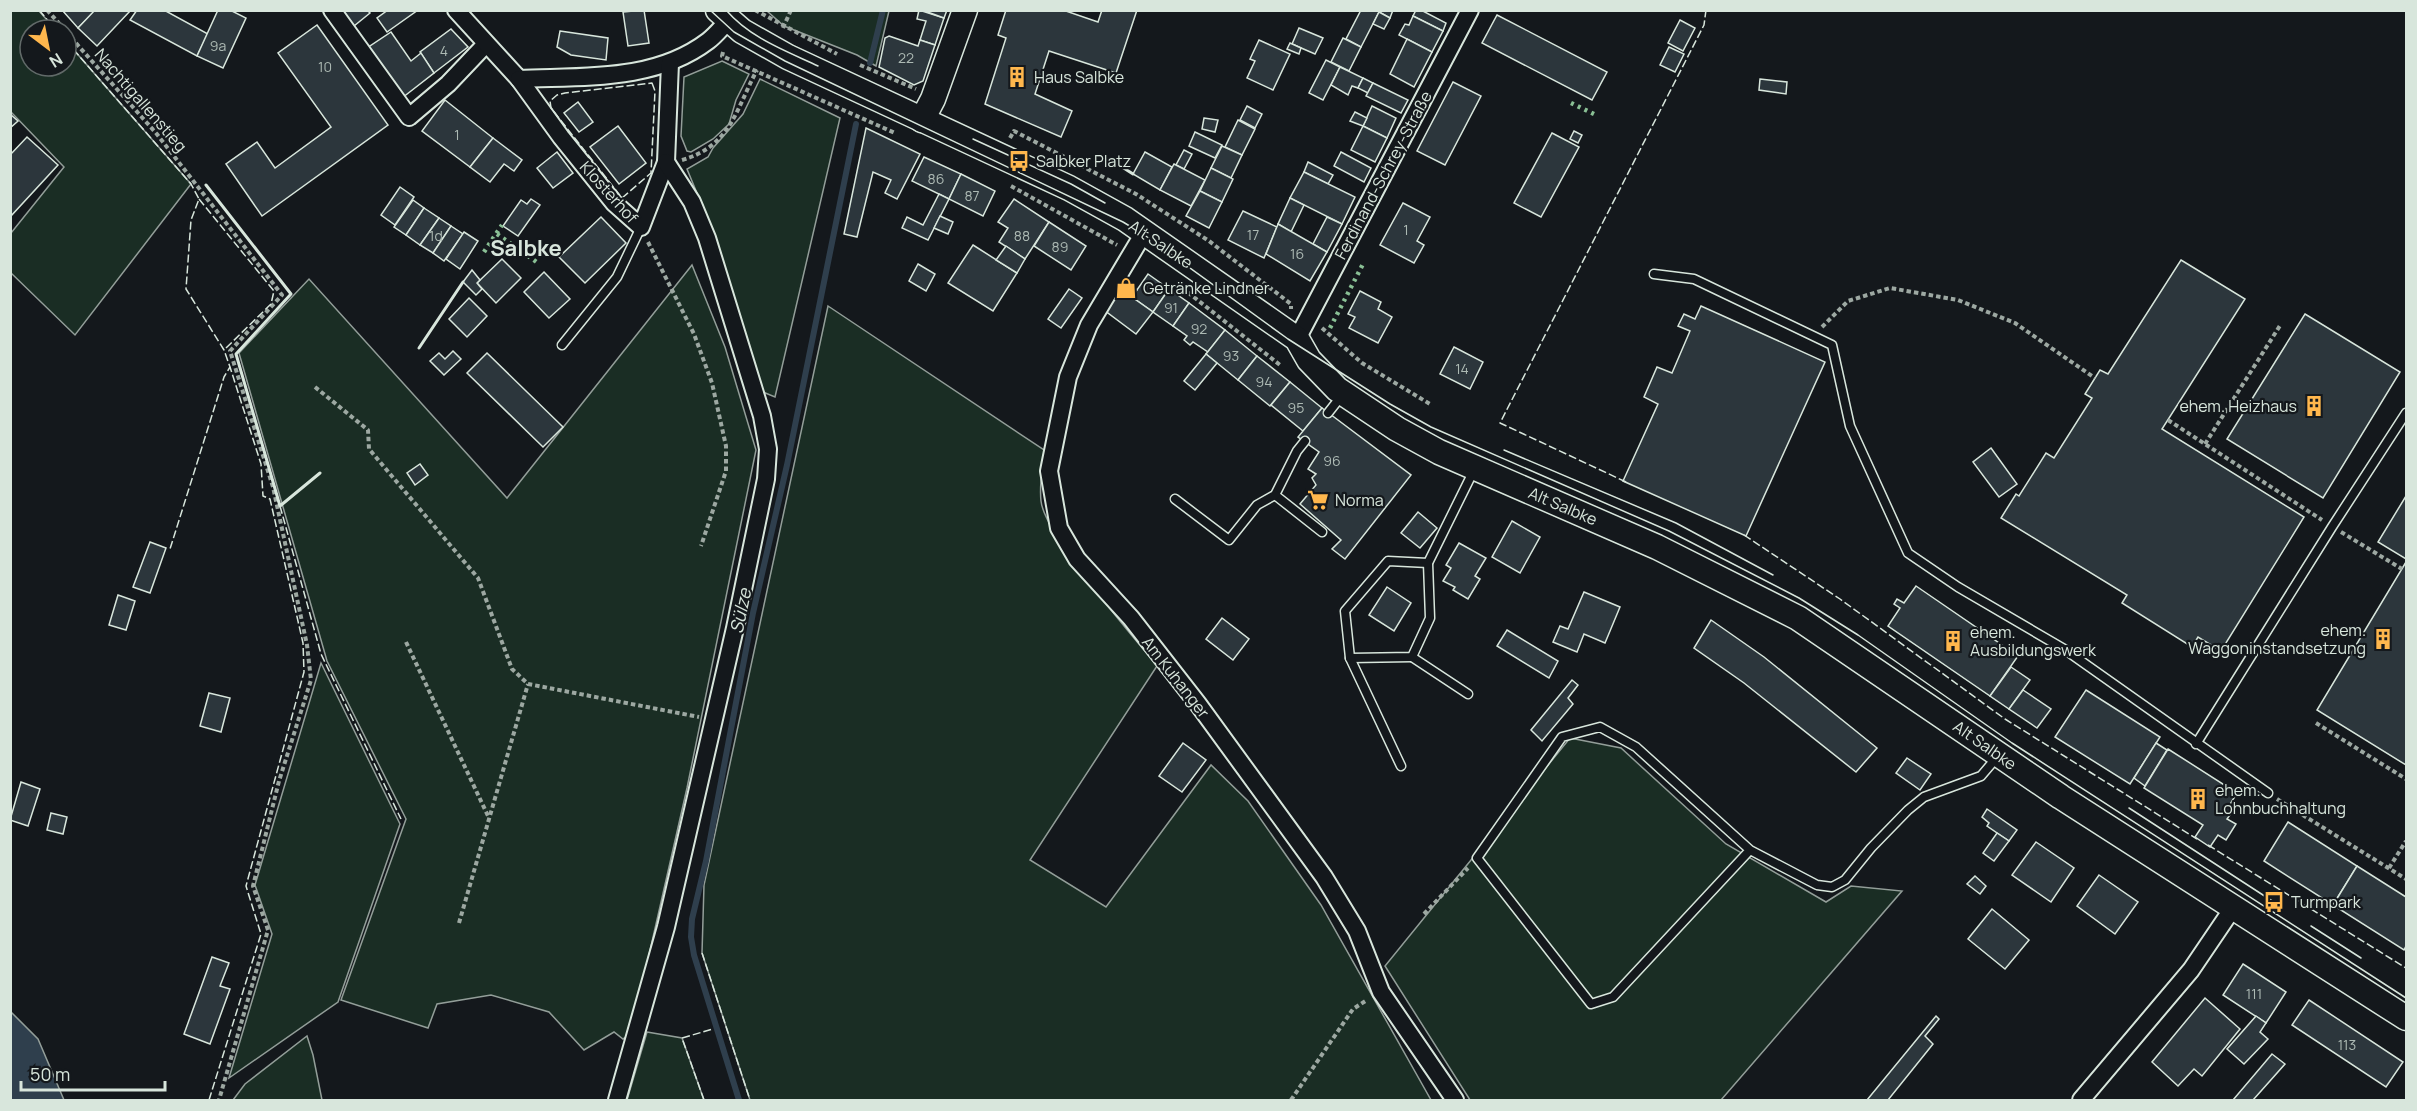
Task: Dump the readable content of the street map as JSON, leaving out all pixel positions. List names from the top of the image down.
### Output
{
  "streets": {
    "main road": ["Alt Salbke"],
    "street": ["Ferdinand-Schrey-Straße", "Klosterhof", "Am Kuhanger"],
    "path": ["Nachtigallenstieg"]
  },
  "crossings": [
    ["Ferdinand-Schrey-Straße", "Alt Salbke"],
    ["Alt Salbke", "Am Kuhanger"]
  ],
  "districts": ["Salbke"],
  "water": ["Sülze"],
  "places": {
    "building": [
      "Haus Salbke",
      "ehem. Heizhaus",
      "ehem. Waggoninstandsetzung",
      "ehem. Ausbildungswerk",
      "ehem. Lohnbuchhaltung"
    ],
    "bus stop": ["Salbker Platz", "Turmpark"],
    "shop": ["Getränke Lindner"],
    "supermarket": ["Norma"]
  },
  "house_numbers": [
    "9a",
    "4",
    "22",
    "10",
    "1",
    "86",
    "87",
    "1",
    "17",
    "1d",
    "88",
    "89",
    "16",
    "91",
    "92",
    "93",
    "14",
    "94",
    "95",
    "96",
    "111",
    "113"
  ],
  "scale_bar": "50 m",
  "north": "bottom right"
}
